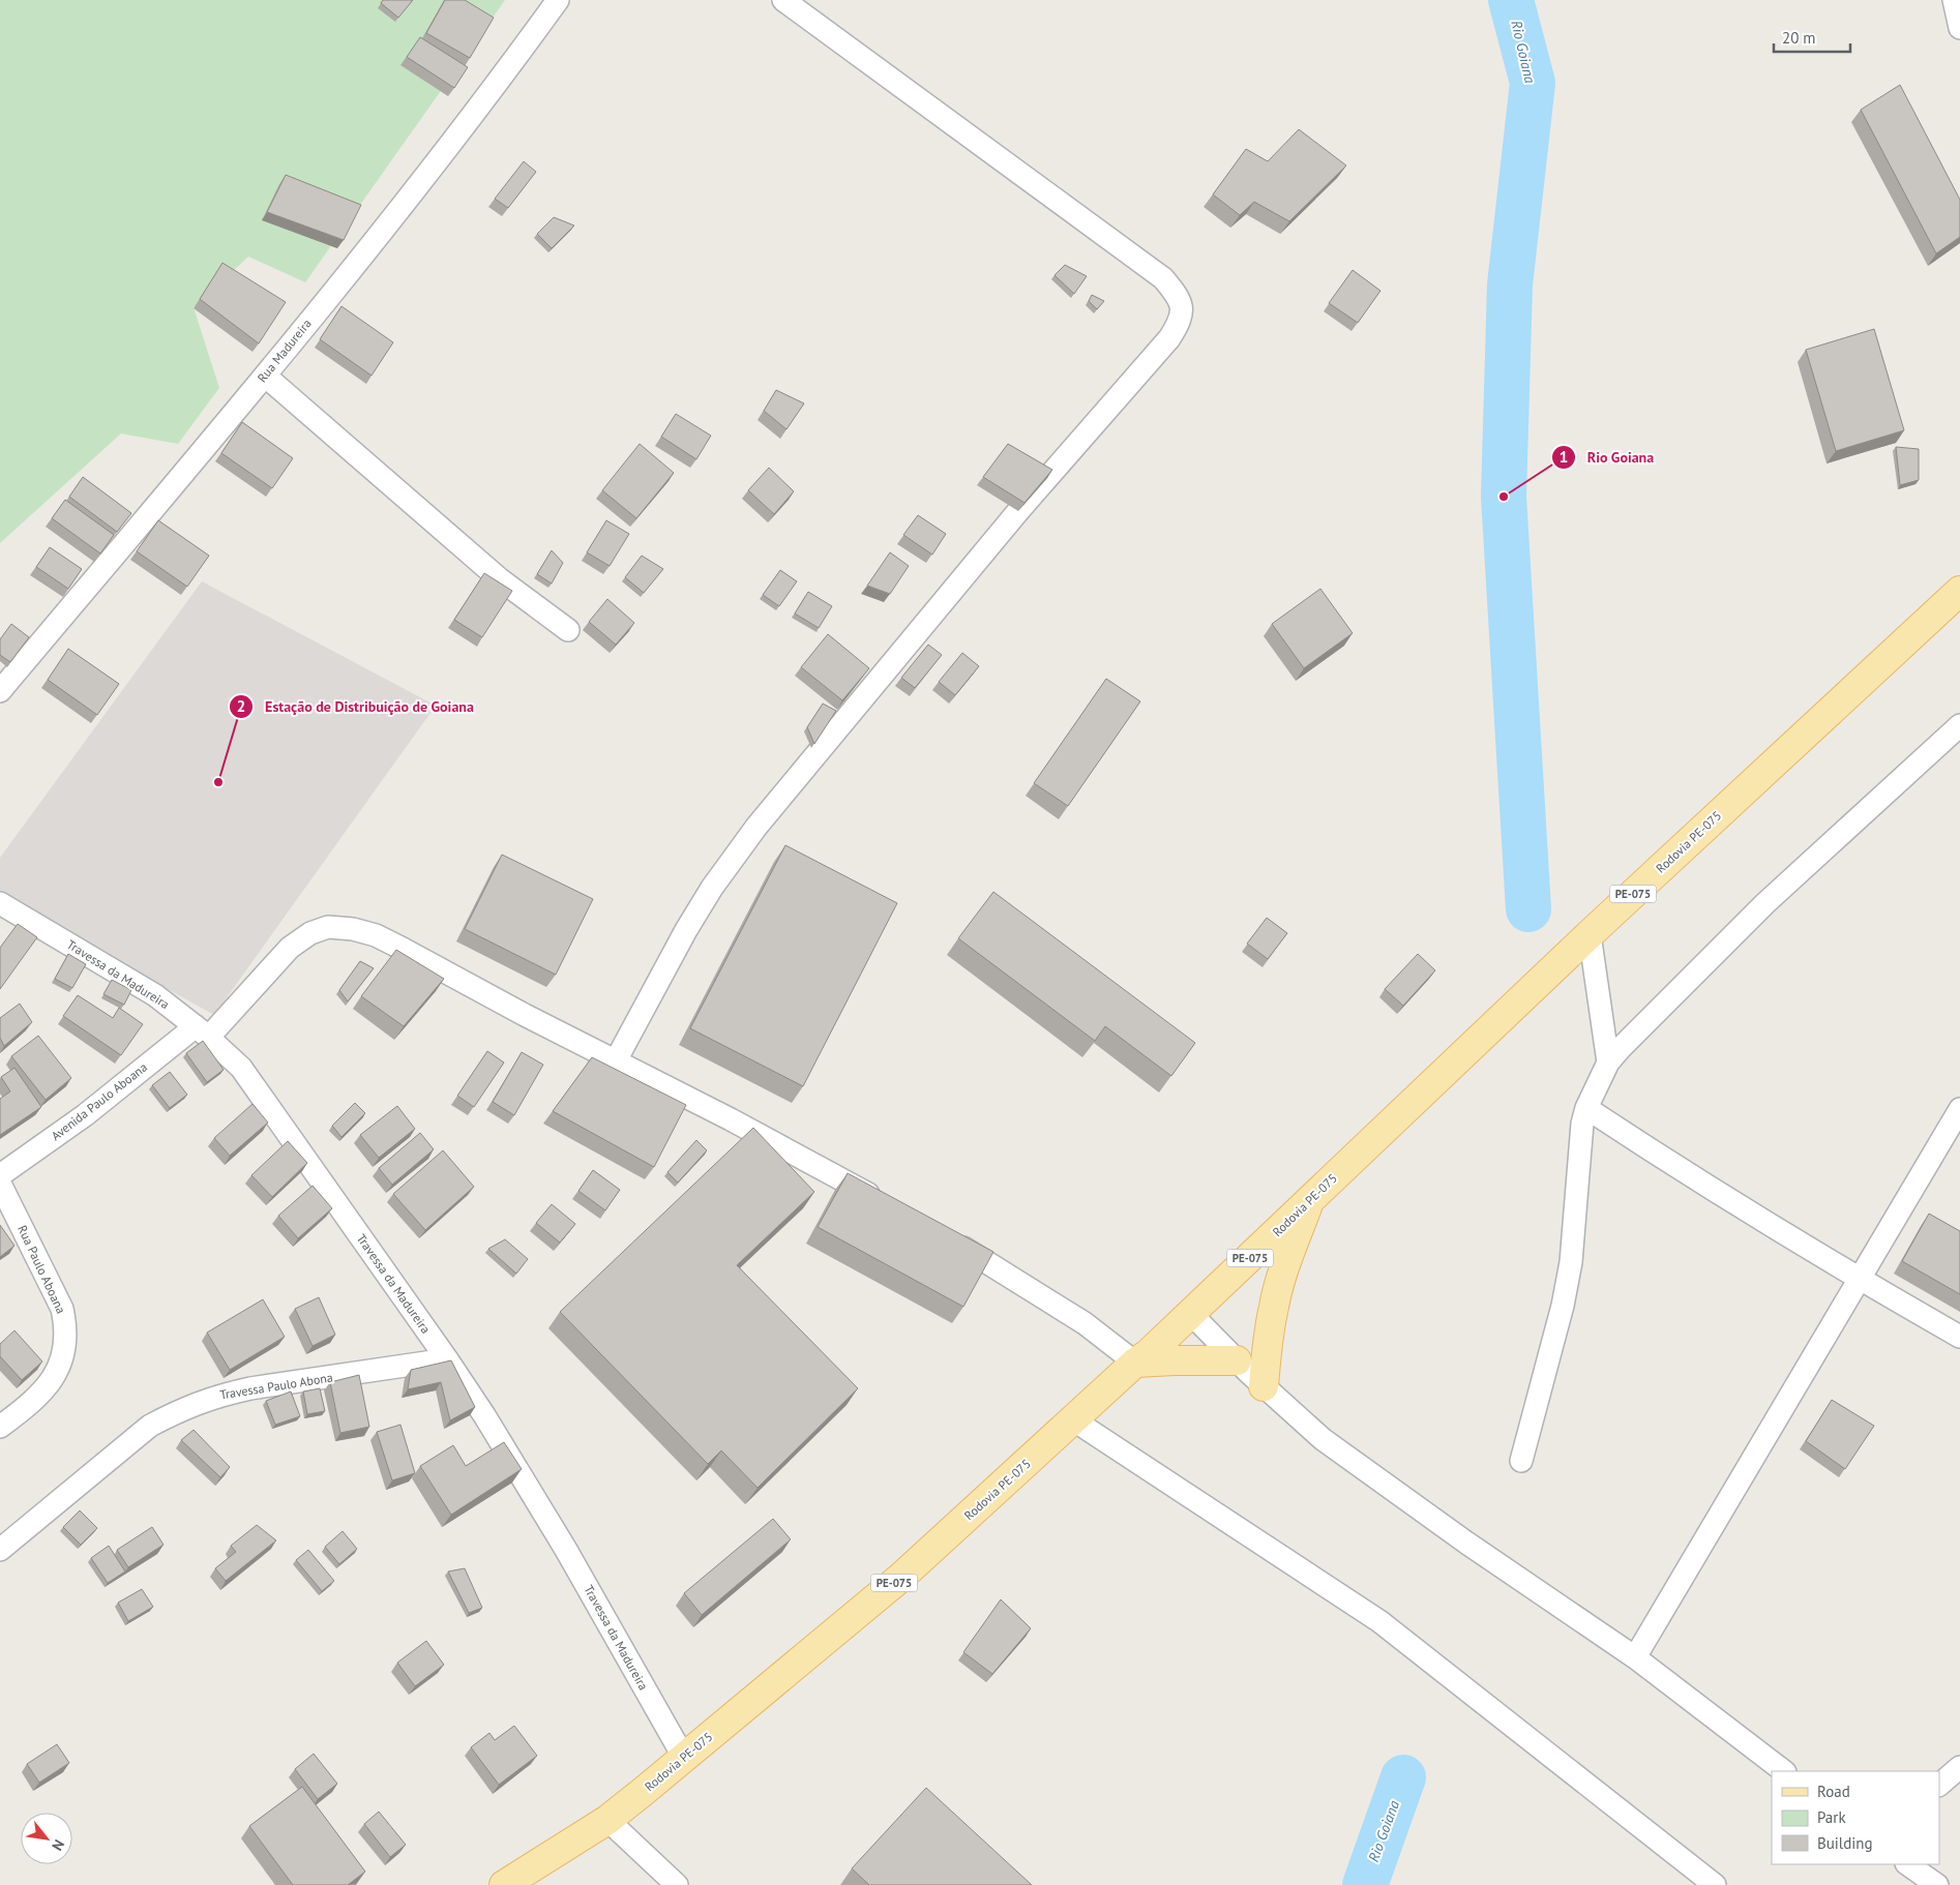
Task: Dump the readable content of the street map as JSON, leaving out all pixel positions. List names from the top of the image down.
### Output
{
  "streets": {
    "main road": ["Rodovia PE-075", "PE-075"],
    "street": [
      "Rua Madureira",
      "Travessa da Madureira",
      "Avenida Paulo Aboana",
      "Rua Paulo Aboana",
      "Travessa Paulo Abona"
    ]
  },
  "crossings": [
    ["Rodovia PE-075", "Travessa da Madureira"],
    ["Travessa da Madureira", "Avenida Paulo Aboana"],
    ["Travessa da Madureira", "Travessa Paulo Abona"]
  ],
  "water": ["Rio Goiana"],
  "places": ["Rio Goiana", "Estação de Distribuição de Goiana"],
  "legend": ["Road", "Park", "Building"],
  "scale_bar": "20 m",
  "north": "bottom right"
}
